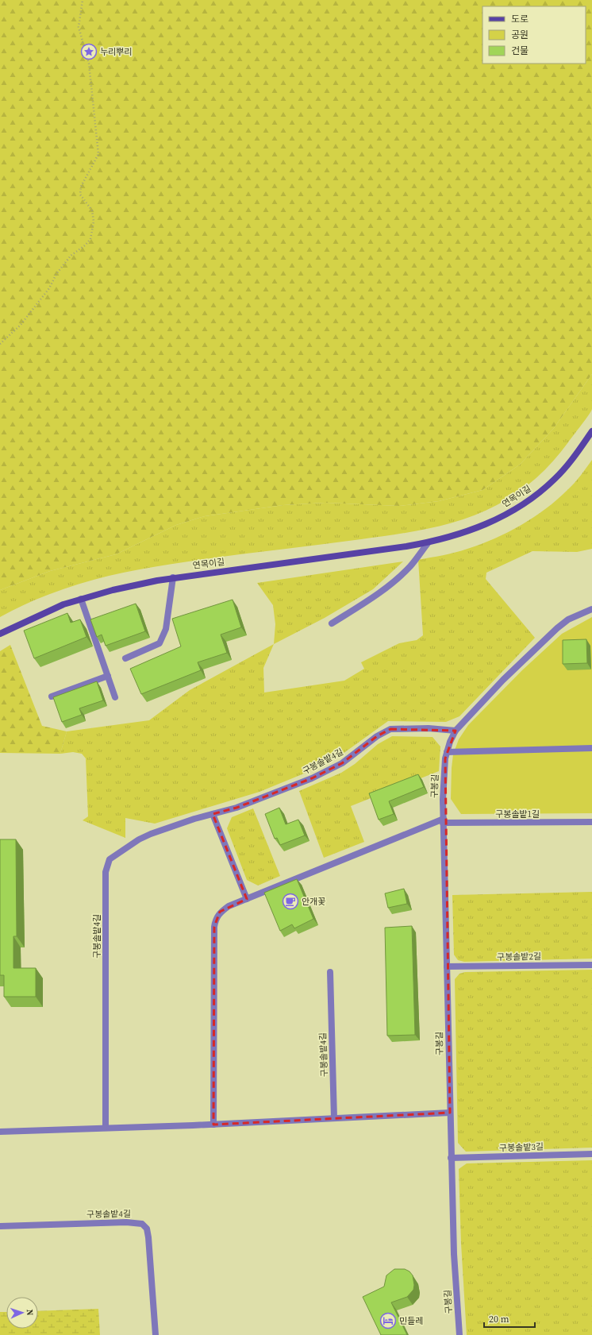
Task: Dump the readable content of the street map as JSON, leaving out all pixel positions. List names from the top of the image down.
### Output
{
  "streets": {
    "street": [
      "연목이길",
      "구봉솔밭4길",
      "구봉길",
      "구봉솔밭1길",
      "구봉솔밭2길",
      "구봉솔밭3길"
    ]
  },
  "crossings": [
    ["구봉솔밭4길", "구봉길"],
    ["구봉길", "구봉솔밭1길"],
    ["구봉길", "구봉솔밭2길"],
    ["구봉길", "구봉솔밭3길"]
  ],
  "places": {
    "place": ["누리뿌리"],
    "cafe": ["안개꽃"],
    "hotel": ["민들레"]
  },
  "legend": ["도로", "공원", "건물"],
  "scale_bar": "20 m",
  "north": "right"
}
